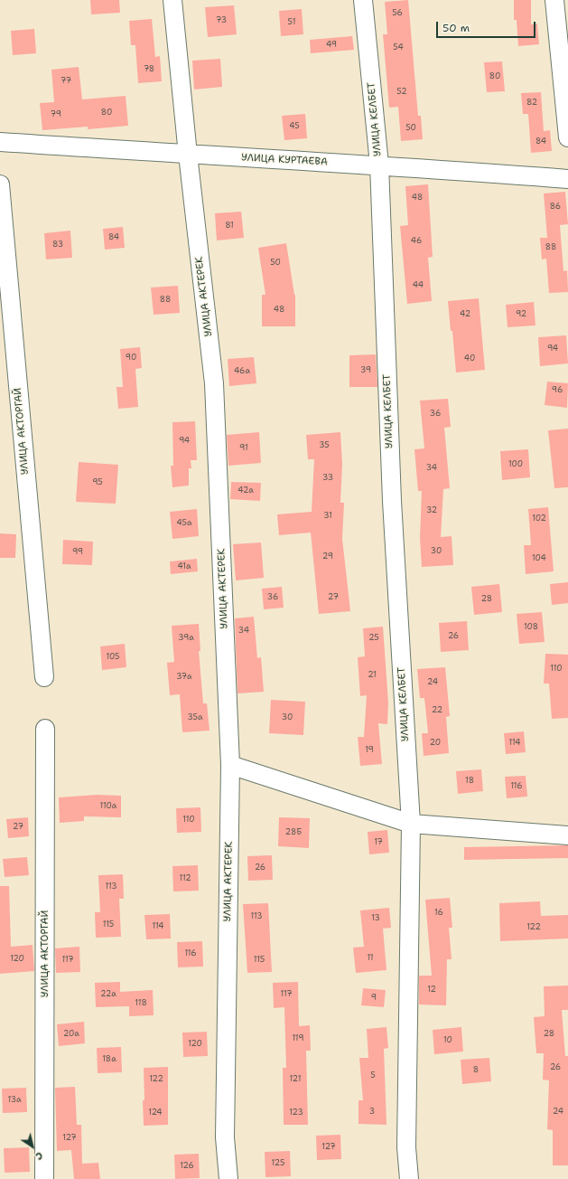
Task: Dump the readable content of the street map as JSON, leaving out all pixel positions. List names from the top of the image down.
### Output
{
  "streets": {
    "street": [
      "УЛИЦА КЕЛБЕТ",
      "УЛИЦА КУРТАЕВА",
      "УЛИЦА АКТЕРЕК",
      "УЛИЦА АКТОРГАЙ"
    ]
  },
  "crossings": [
    ["УЛИЦА КЕЛБЕТ", "УЛИЦА КУРТАЕВА"],
    ["УЛИЦА КУРТАЕВА", "УЛИЦА АКТЕРЕК"]
  ],
  "house_numbers": [
    "56",
    "73",
    "51",
    "49",
    "54",
    "78",
    "80",
    "77",
    "52",
    "82",
    "80",
    "79",
    "45",
    "50",
    "84",
    "48",
    "86",
    "81",
    "84",
    "46",
    "83",
    "88",
    "50",
    "44",
    "88",
    "48",
    "42",
    "92",
    "94",
    "90",
    "40",
    "39",
    "46а",
    "96",
    "36",
    "94",
    "35",
    "91",
    "100",
    "34",
    "33",
    "95",
    "42а",
    "32",
    "31",
    "102",
    "45а",
    "30",
    "99",
    "29",
    "104",
    "41а",
    "36",
    "27",
    "28",
    "108",
    "34",
    "26",
    "39а",
    "25",
    "105",
    "110",
    "21",
    "37а",
    "24",
    "22",
    "35а",
    "30",
    "20",
    "114",
    "19",
    "18",
    "116",
    "110а",
    "110",
    "27",
    "28Б",
    "17",
    "26",
    "112",
    "113",
    "16",
    "113",
    "13",
    "115",
    "114",
    "122",
    "116",
    "11",
    "120",
    "117",
    "115",
    "12",
    "22а",
    "117",
    "9",
    "118",
    "20а",
    "28",
    "119",
    "10",
    "120",
    "18а",
    "26",
    "8",
    "5",
    "122",
    "121",
    "13а",
    "3",
    "24",
    "124",
    "123",
    "127",
    "127",
    "125",
    "126"
  ],
  "scale_bar": "50 m",
  "north": "bottom right"
}
